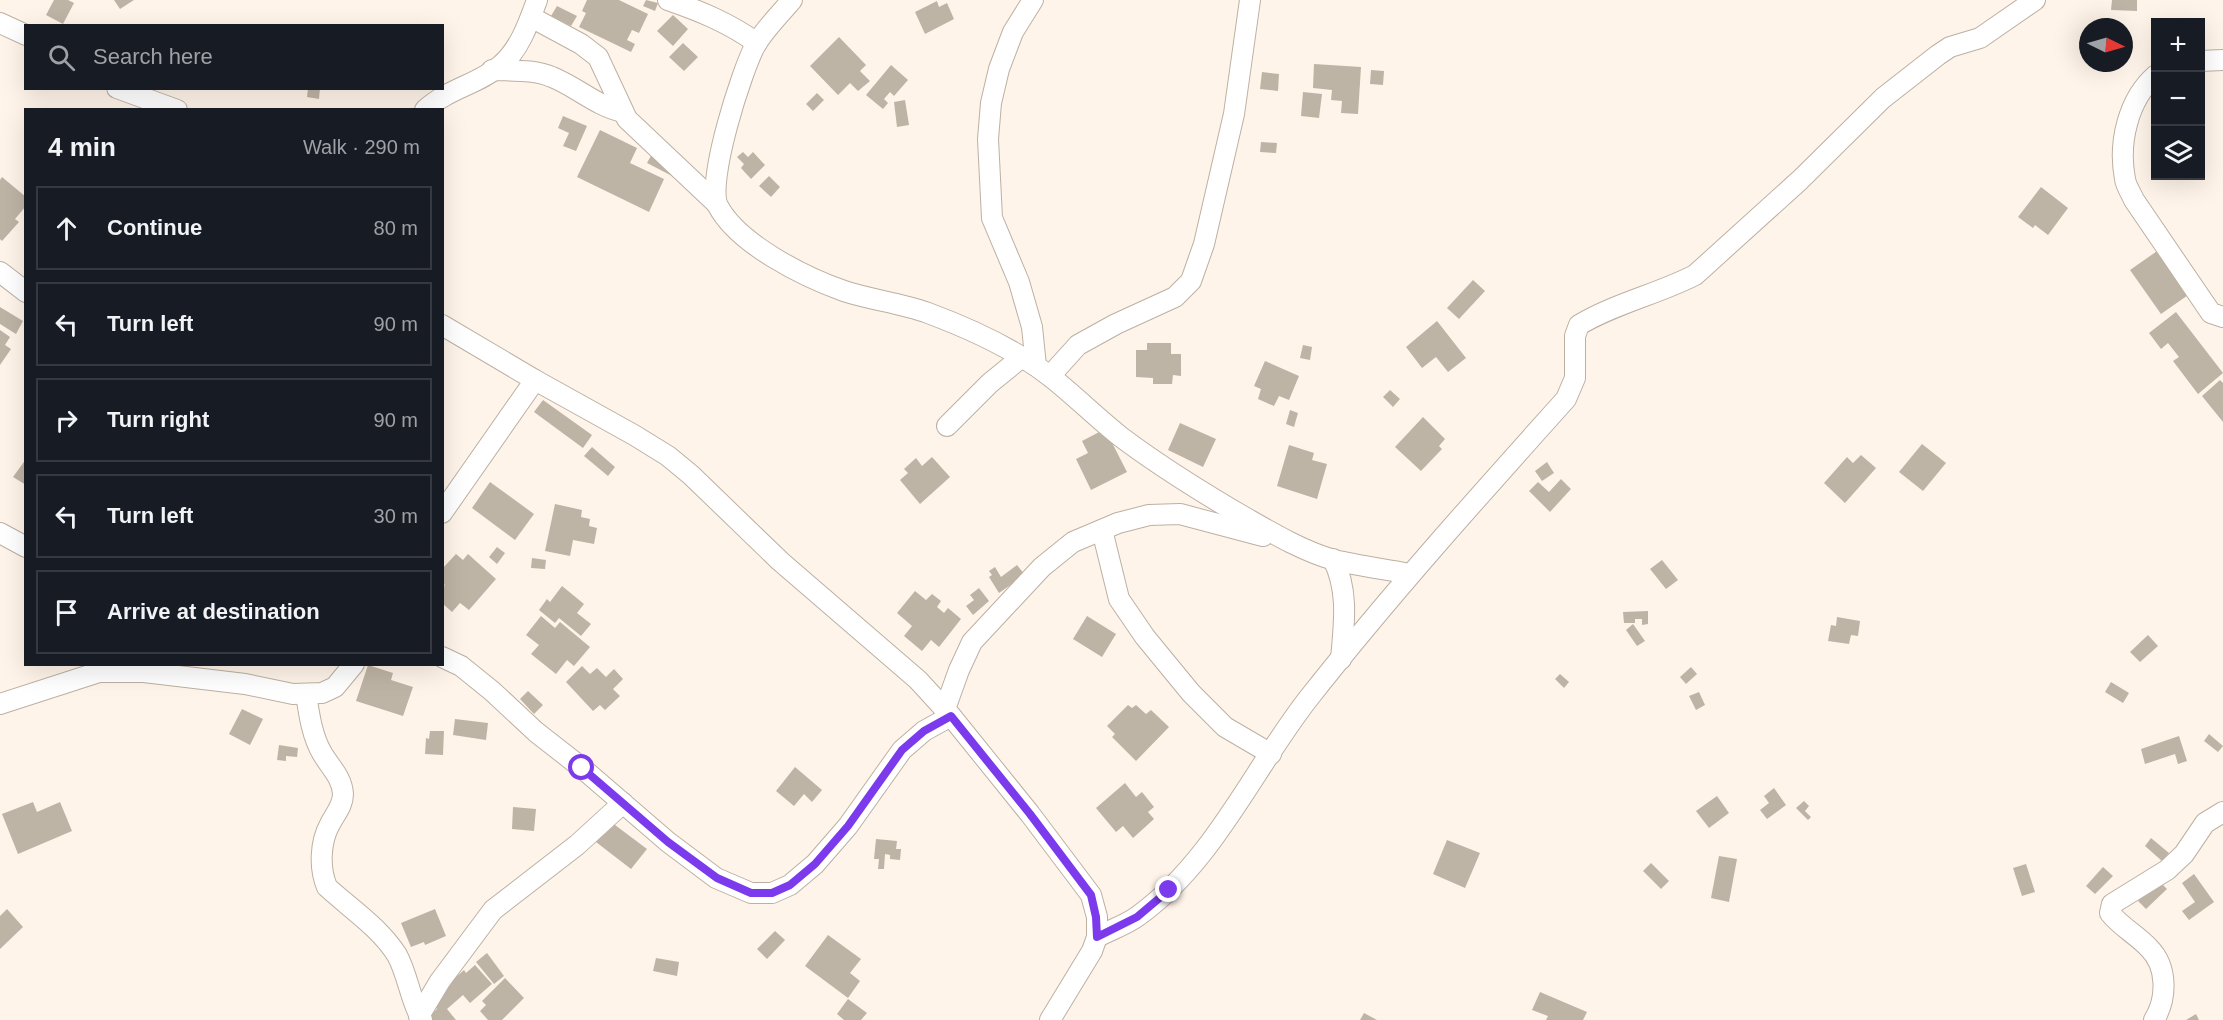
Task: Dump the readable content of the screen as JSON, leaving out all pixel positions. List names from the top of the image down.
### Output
{
  "north": "right",
  "page": {
    "map_buttons": ["+", "−"],
    "search": "Search here",
    "heading": ["4 min", "Walk · 290 m"],
    "list": [
      ["Continue", "80 m"],
      ["Turn left", "90 m"],
      ["Turn right", "90 m"],
      ["Turn left", "30 m"],
      "Arrive at destination"
    ]
  }
}
